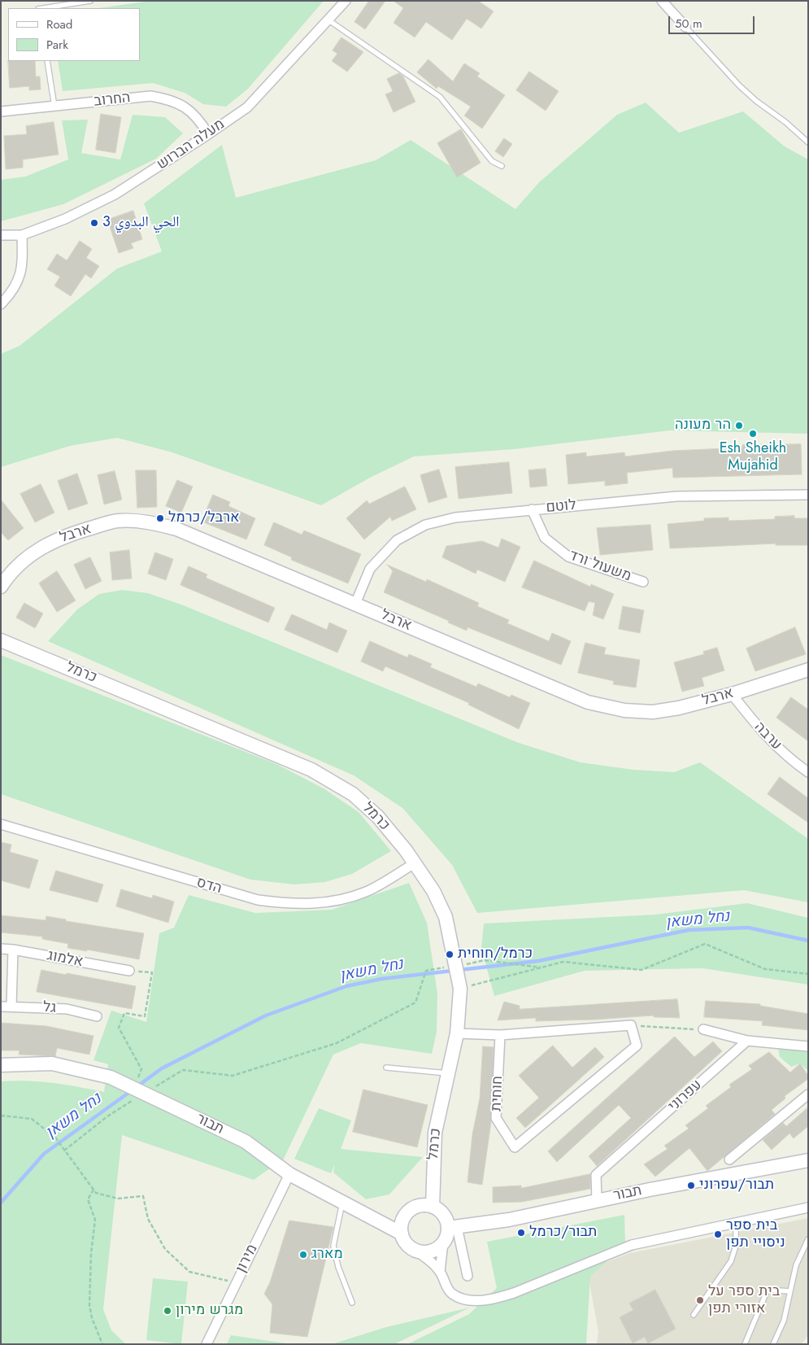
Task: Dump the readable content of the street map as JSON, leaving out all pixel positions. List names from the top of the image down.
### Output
{
  "streets": {
    "street": [
      "החרוב",
      "מעלה הברוש",
      "לוטם",
      "ארבל",
      "משעול ורד",
      "כרמל",
      "ערבה",
      "הדס",
      "אלמוג",
      "גל",
      "חוחית",
      "עפרוני",
      "תבור",
      "מירון"
    ]
  },
  "crossings": [
    ["החרוב", "מעלה הברוש"],
    ["לוטם", "ארבל"],
    ["לוטם", "משעול ורד"],
    ["ארבל", "ערבה"],
    ["כרמל", "הדס"],
    ["כרמל", "תבור"],
    ["עפרוני", "תבור"],
    ["תבור", "מירון"]
  ],
  "water": ["נחל משאן"],
  "places": [
    "الحي البدوي 3",
    "הר מעונה",
    "Esh Sheikh Mujahid",
    "ארבל/כרמל",
    "כרמל/חוחית",
    "תבור/עפרוני",
    "תבור/כרמל",
    "בית ספר ניסויי תפן",
    "מארג",
    "בית ספר על אזורי תפן",
    "מגרש מירון"
  ],
  "legend": ["Road", "Park"],
  "scale_bar": "50 m"
}
